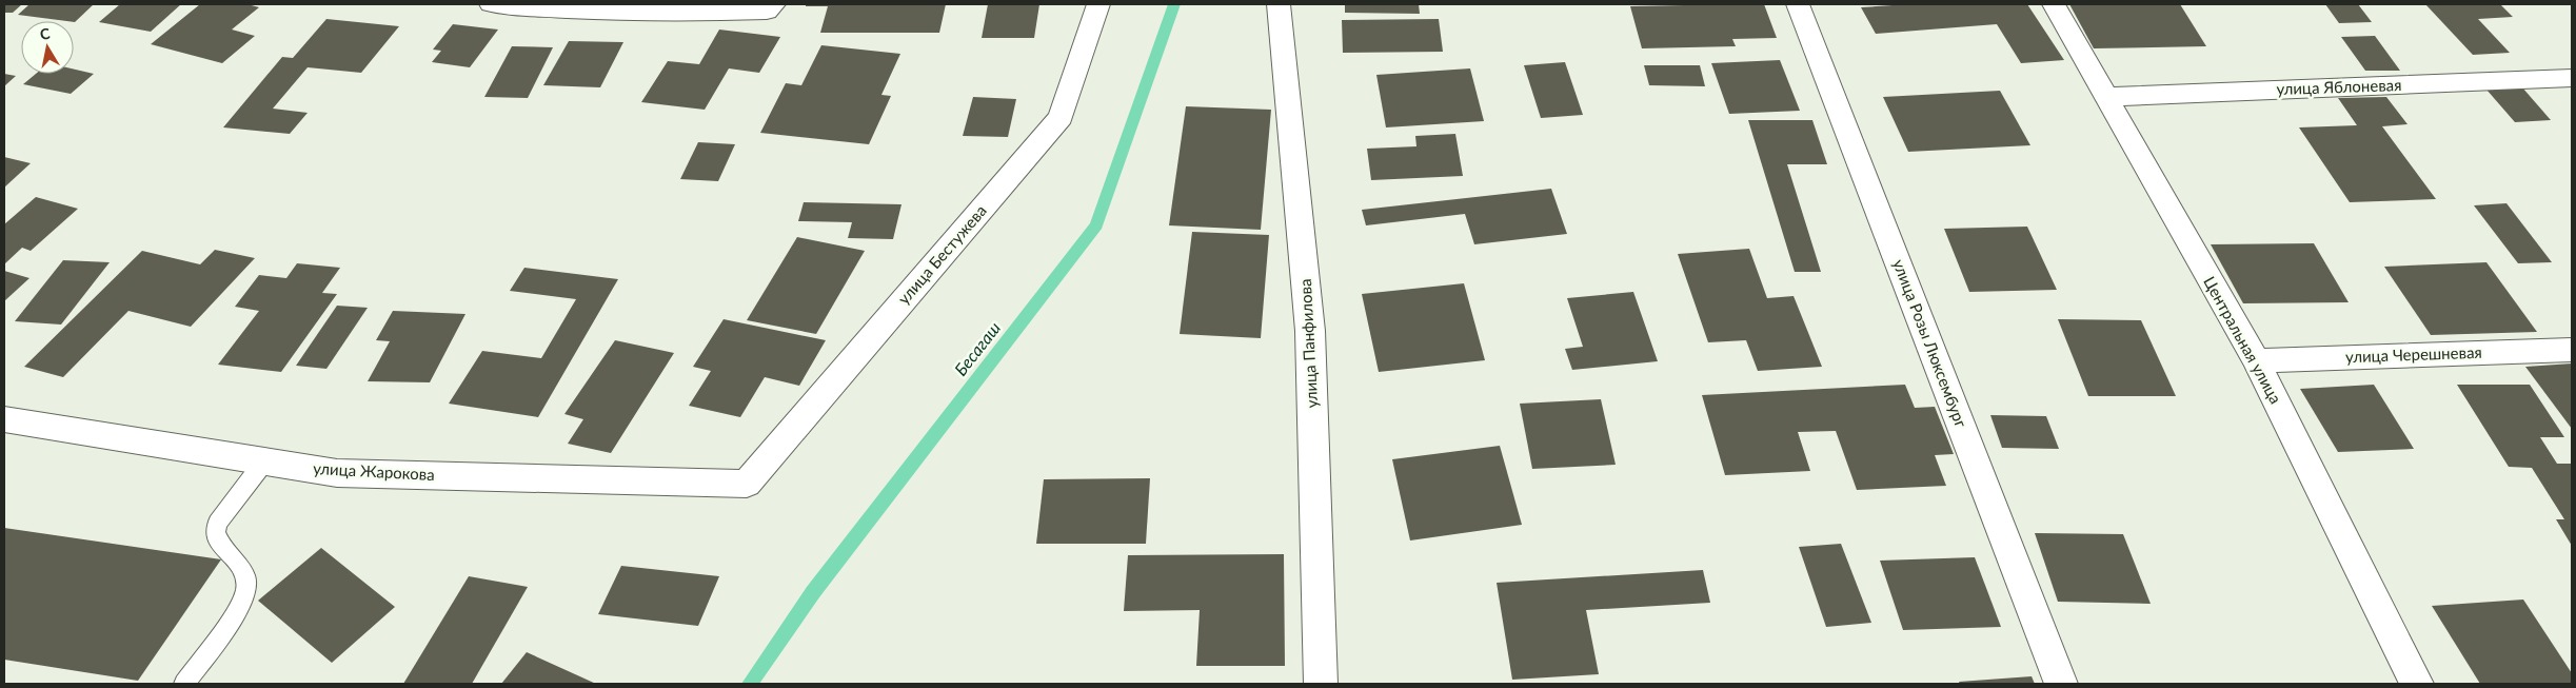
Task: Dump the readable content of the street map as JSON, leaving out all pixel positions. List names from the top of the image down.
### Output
{
  "streets": {
    "street": [
      "улица Яблоневая",
      "улица Бестужева",
      "Центральная улица",
      "улица Панфилова",
      "улица Розы Люксембург",
      "улица Черешневая",
      "улица Жарокова"
    ]
  },
  "crossings": [
    ["улица Яблоневая", "Центральная улица"],
    ["улица Бестужева", "улица Жарокова"],
    ["Центральная улица", "улица Черешневая"]
  ],
  "water": ["Бесагаш"],
  "north": "top"
}
